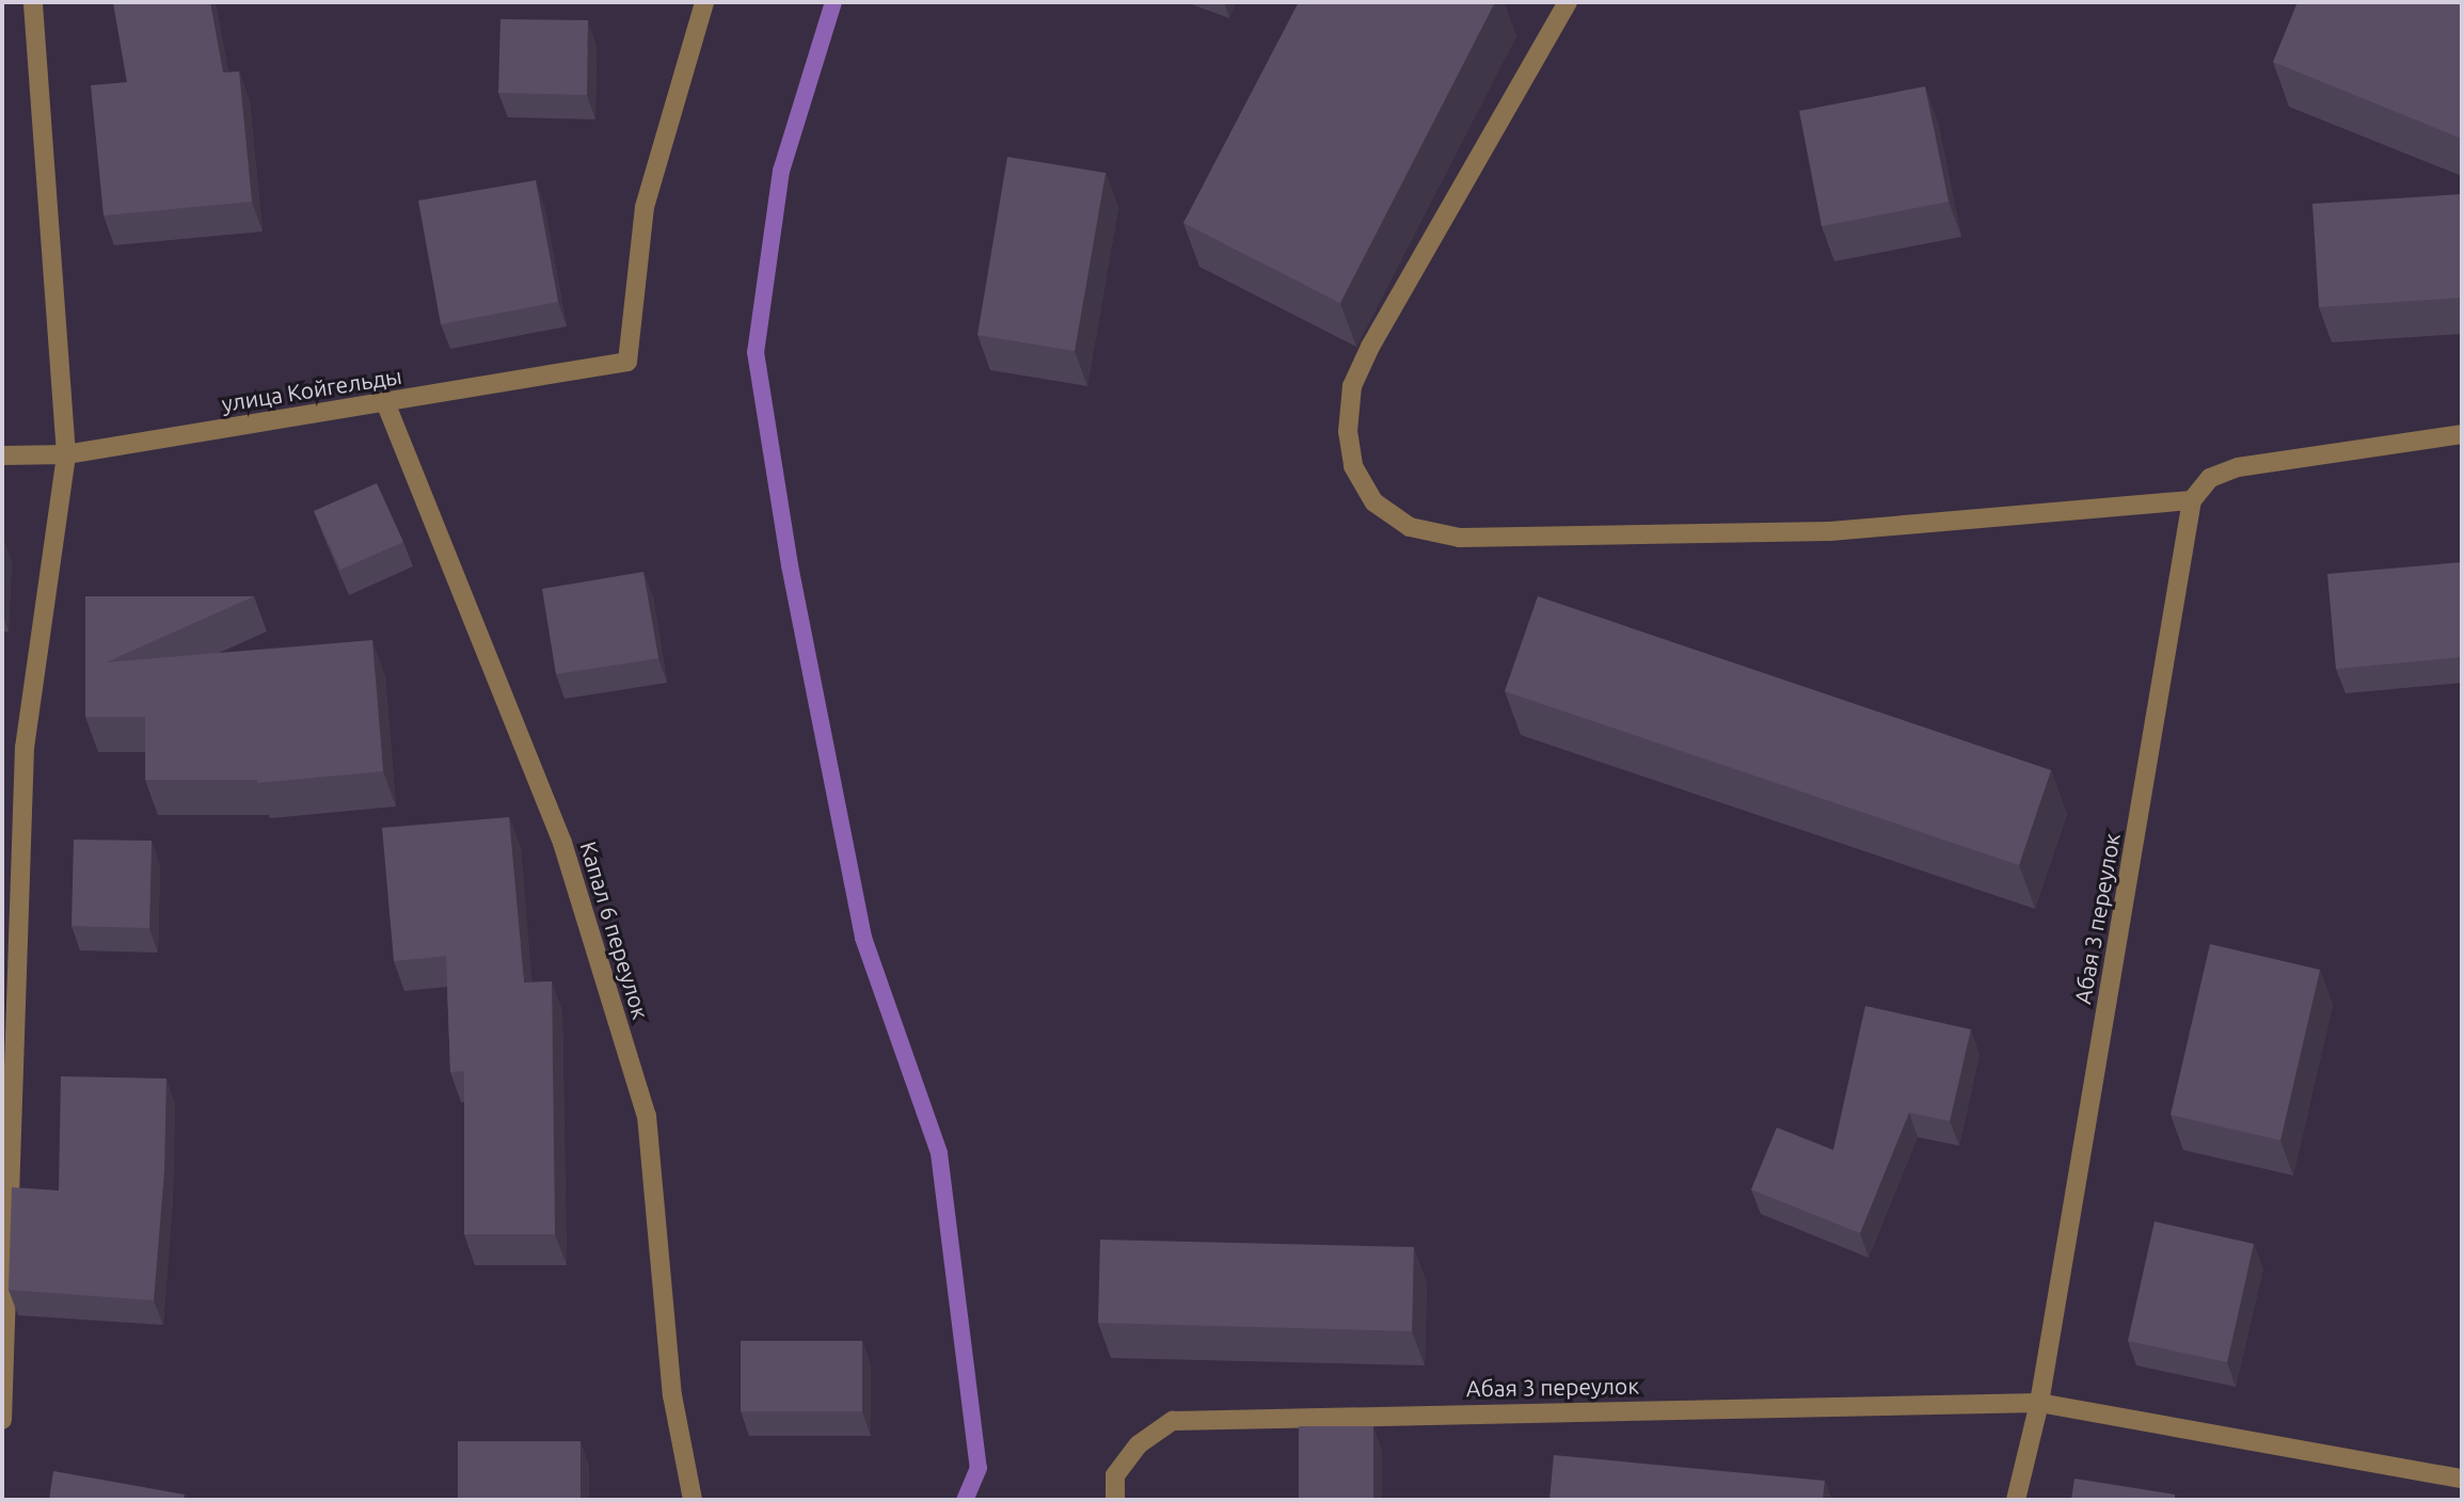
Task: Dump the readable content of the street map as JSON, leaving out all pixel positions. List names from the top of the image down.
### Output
{
  "streets": {
    "street": ["улица Койгельды", "Абая 3 переулок", "Капал 6 переулок"]
  },
  "crossings": [
    ["улица Койгельды", "Капал 6 переулок"]
  ]
}
